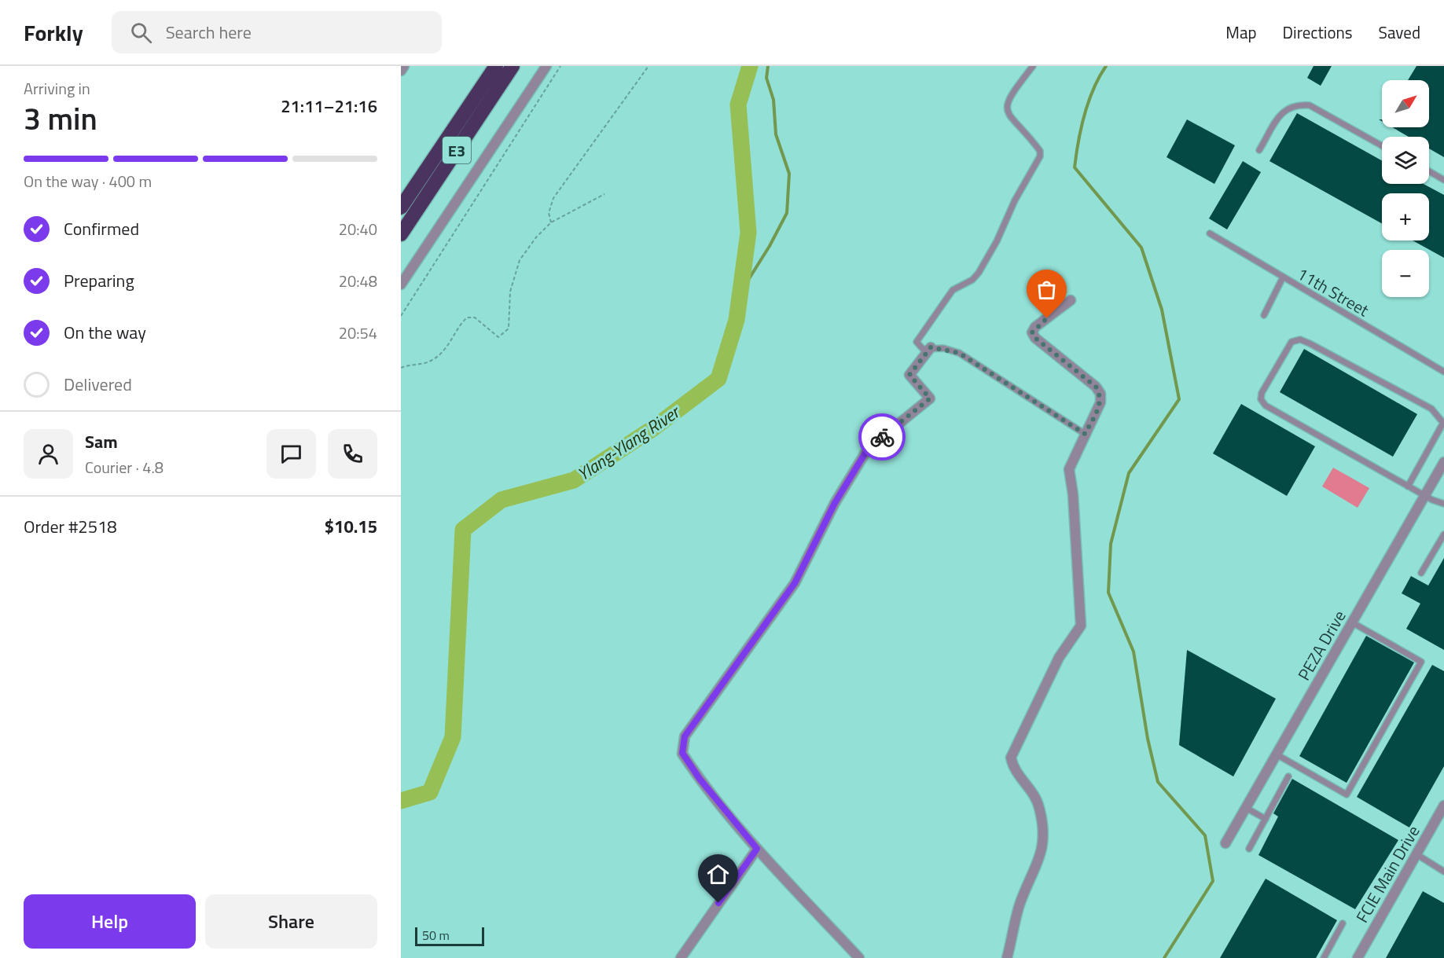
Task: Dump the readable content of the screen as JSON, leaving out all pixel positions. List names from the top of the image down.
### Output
{
  "streets": {
    "highway": ["E3"],
    "street": ["PEZA Drive", "FCIE Main Drive"],
    "lane": ["11th Street"]
  },
  "water": ["Ylang-Ylang River"],
  "scale_bar": "50 m",
  "north": "top right",
  "page": {
    "header": "Forkly",
    "search": "Search here",
    "nav": ["Map", "Directions", "Saved"],
    "heading": ["3 min", "Arriving in", "21:11–21:16"],
    "panel": [
      "Sam",
      "Courier · 4.8",
      "Order #2518",
      "$10.15"
    ],
    "map_buttons": ["+", "−"],
    "bar": "On the way · 400 m",
    "list": [
      ["Confirmed", "20:40"],
      ["Preparing", "20:48"],
      ["On the way", "20:54"],
      "Delivered"
    ],
    "buttons": ["Help", "Share"],
    "scale": "50 m"
  }
}
